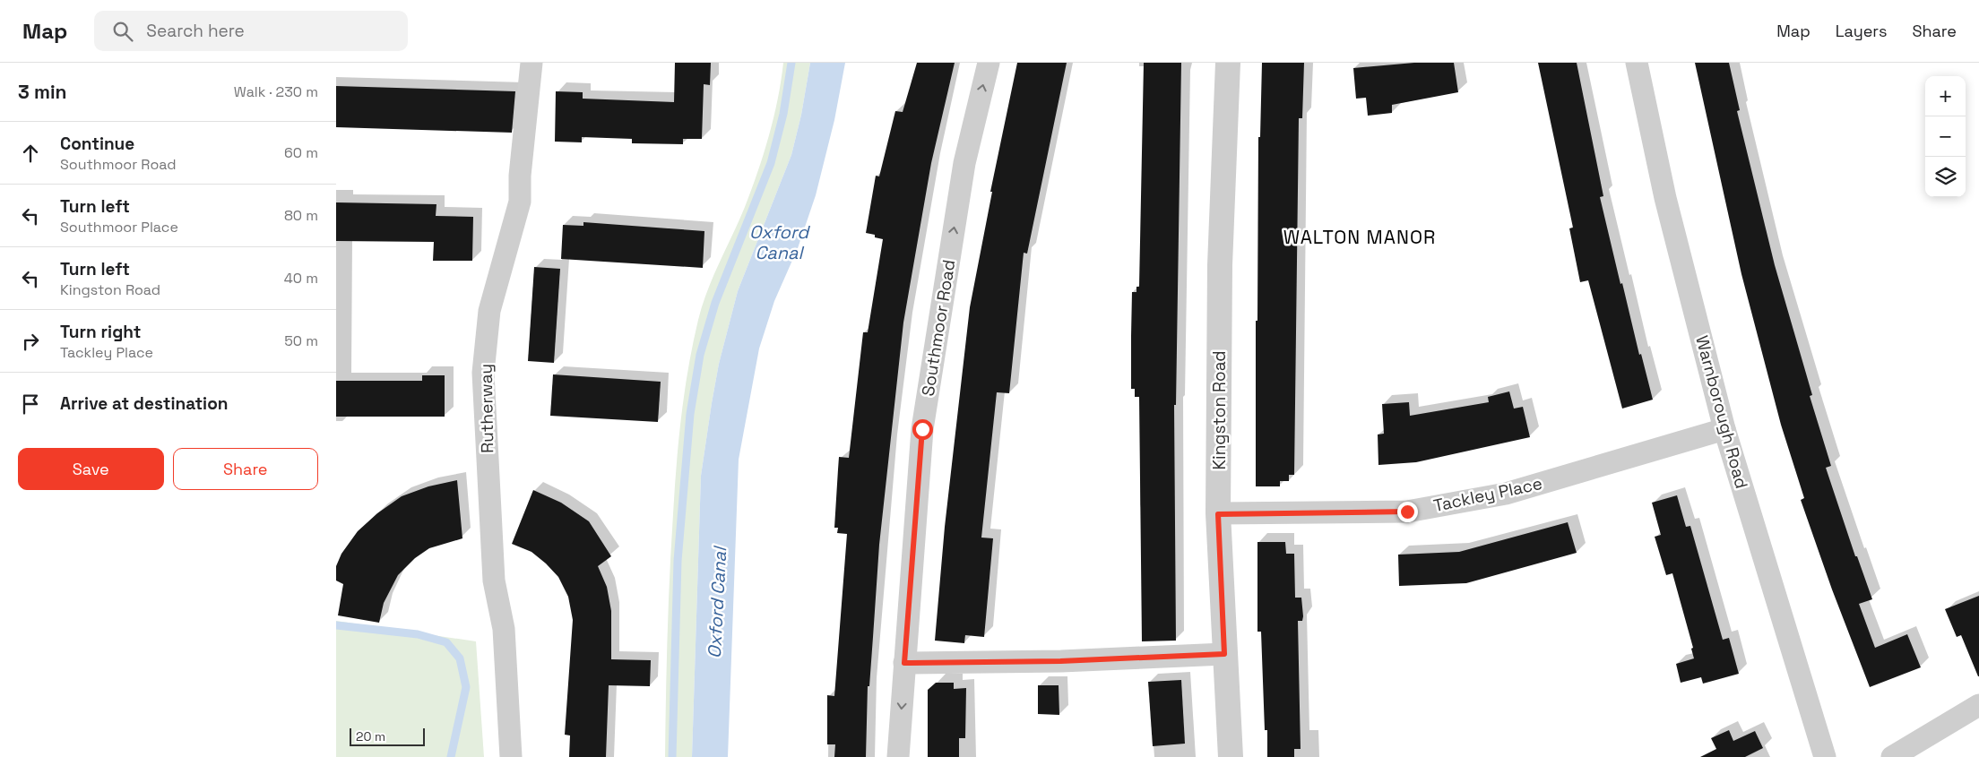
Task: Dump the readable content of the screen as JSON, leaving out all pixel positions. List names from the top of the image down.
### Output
{
  "streets": {
    "street": [
      "Southmoor Road",
      "Rutherway",
      "Kingston Road",
      "Warnborough Road",
      "Tackley Place"
    ]
  },
  "crossings": [
    ["Kingston Road", "Tackley Place"],
    ["Warnborough Road", "Tackley Place"]
  ],
  "districts": ["WALTON MANOR"],
  "water": ["Oxford Canal"],
  "scale_bar": "20 m",
  "page": {
    "header": "Map",
    "search": "Search here",
    "nav": ["Map", "Layers", "Share"],
    "heading": ["3 min", "Walk · 230 m"],
    "map_buttons": ["+", "−"],
    "list": [
      ["Continue", "Southmoor Road", "60 m"],
      ["Turn left", "Southmoor Place", "80 m"],
      ["Turn left", "Kingston Road", "40 m"],
      ["Turn right", "Tackley Place", "50 m"],
      "Arrive at destination"
    ],
    "buttons": ["Save", "Share"],
    "scale": "20 m"
  }
}
